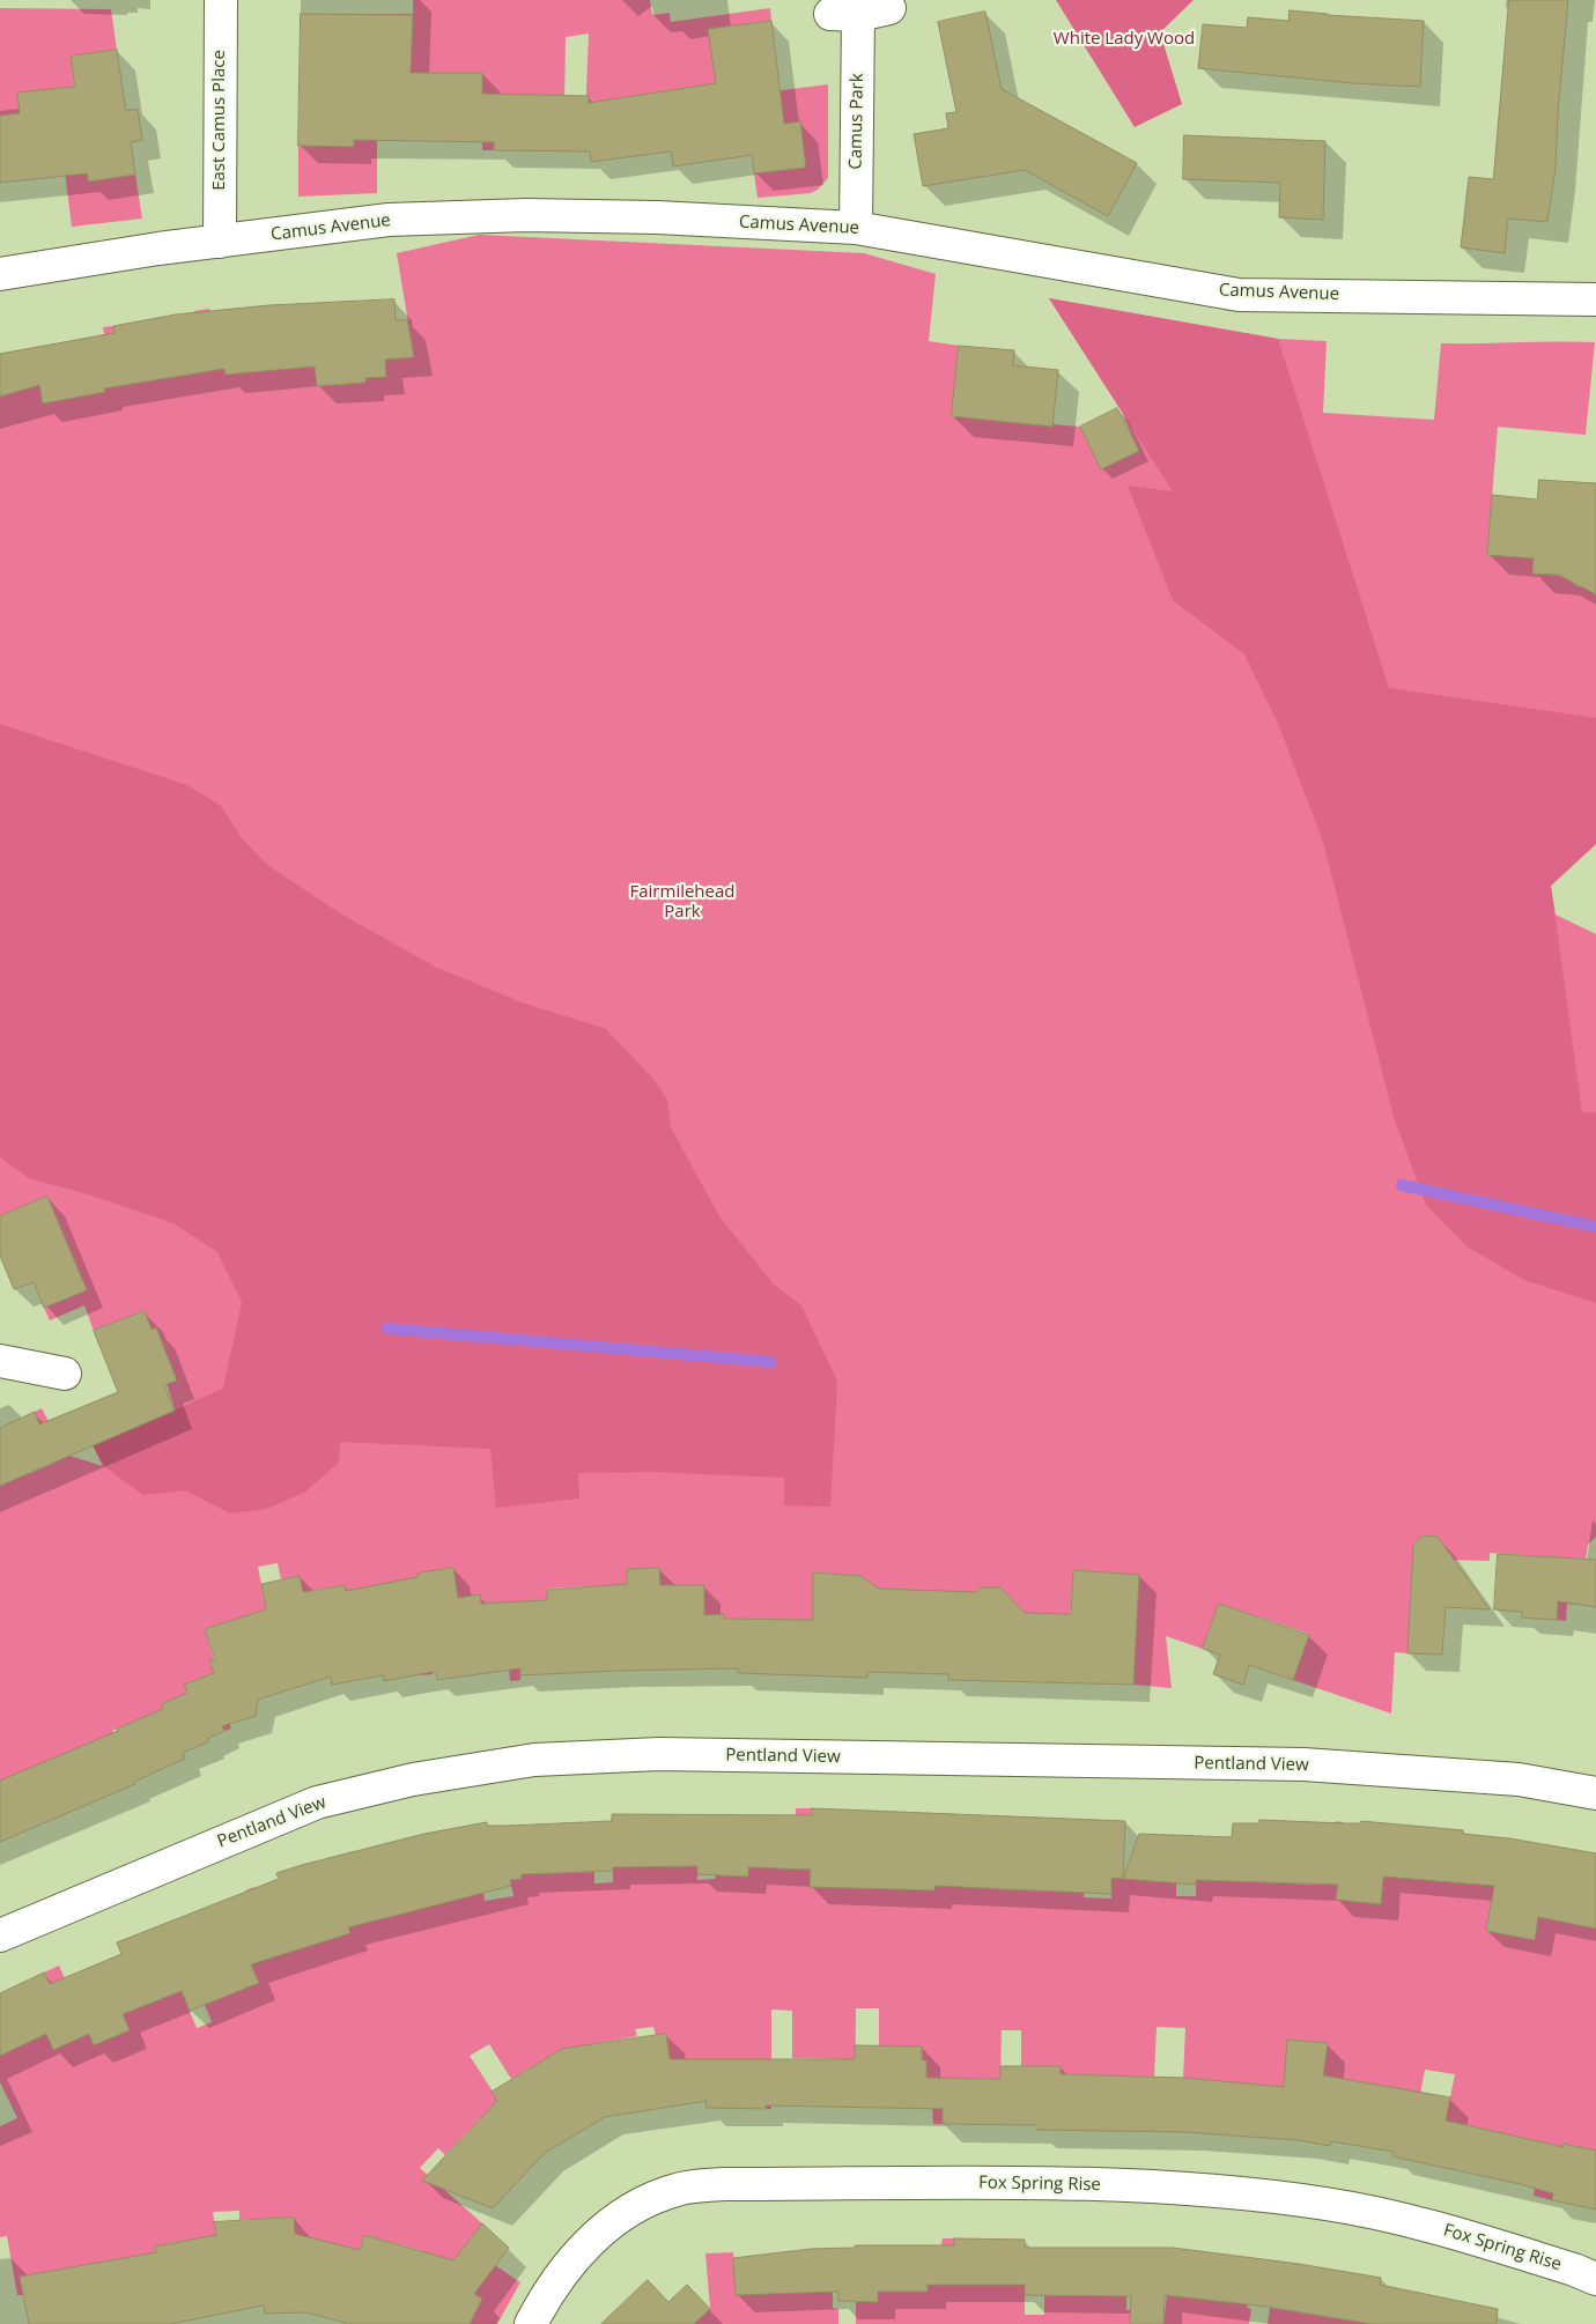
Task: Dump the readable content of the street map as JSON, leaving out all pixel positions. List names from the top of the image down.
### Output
{
  "streets": {
    "street": [
      "East Camus Place",
      "Camus Park",
      "Camus Avenue",
      "Pentland View",
      "Fox Spring Rise"
    ]
  },
  "crossings": [
    ["East Camus Place", "Camus Avenue"],
    ["Camus Park", "Camus Avenue"]
  ],
  "parks": ["White Lady Wood", "Fairmilehead Park"]
}
